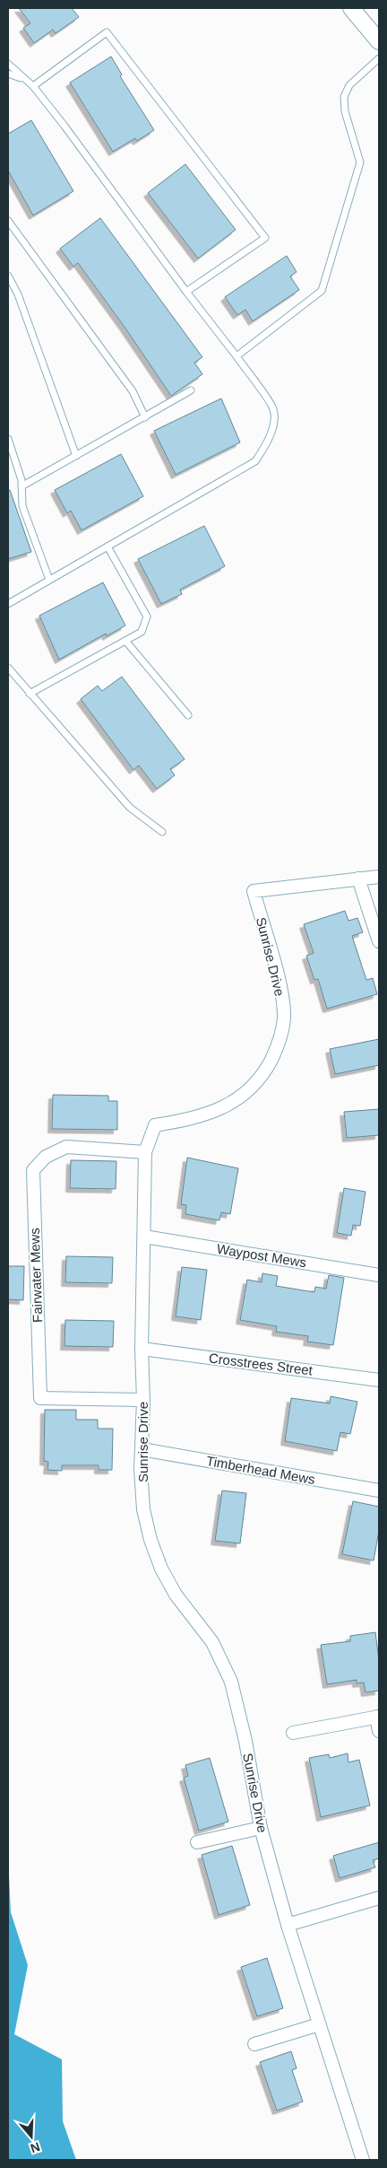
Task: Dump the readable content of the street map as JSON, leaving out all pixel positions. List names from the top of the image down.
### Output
{
  "streets": {
    "street": [
      "Sunrise Drive",
      "Waypost Mews",
      "Fairwater Mews",
      "Crosstrees Street",
      "Timberhead Mews"
    ]
  },
  "crossings": [
    ["Sunrise Drive", "Waypost Mews"],
    ["Sunrise Drive", "Fairwater Mews"],
    ["Sunrise Drive", "Crosstrees Street"],
    ["Sunrise Drive", "Timberhead Mews"]
  ],
  "north": "bottom"
}
